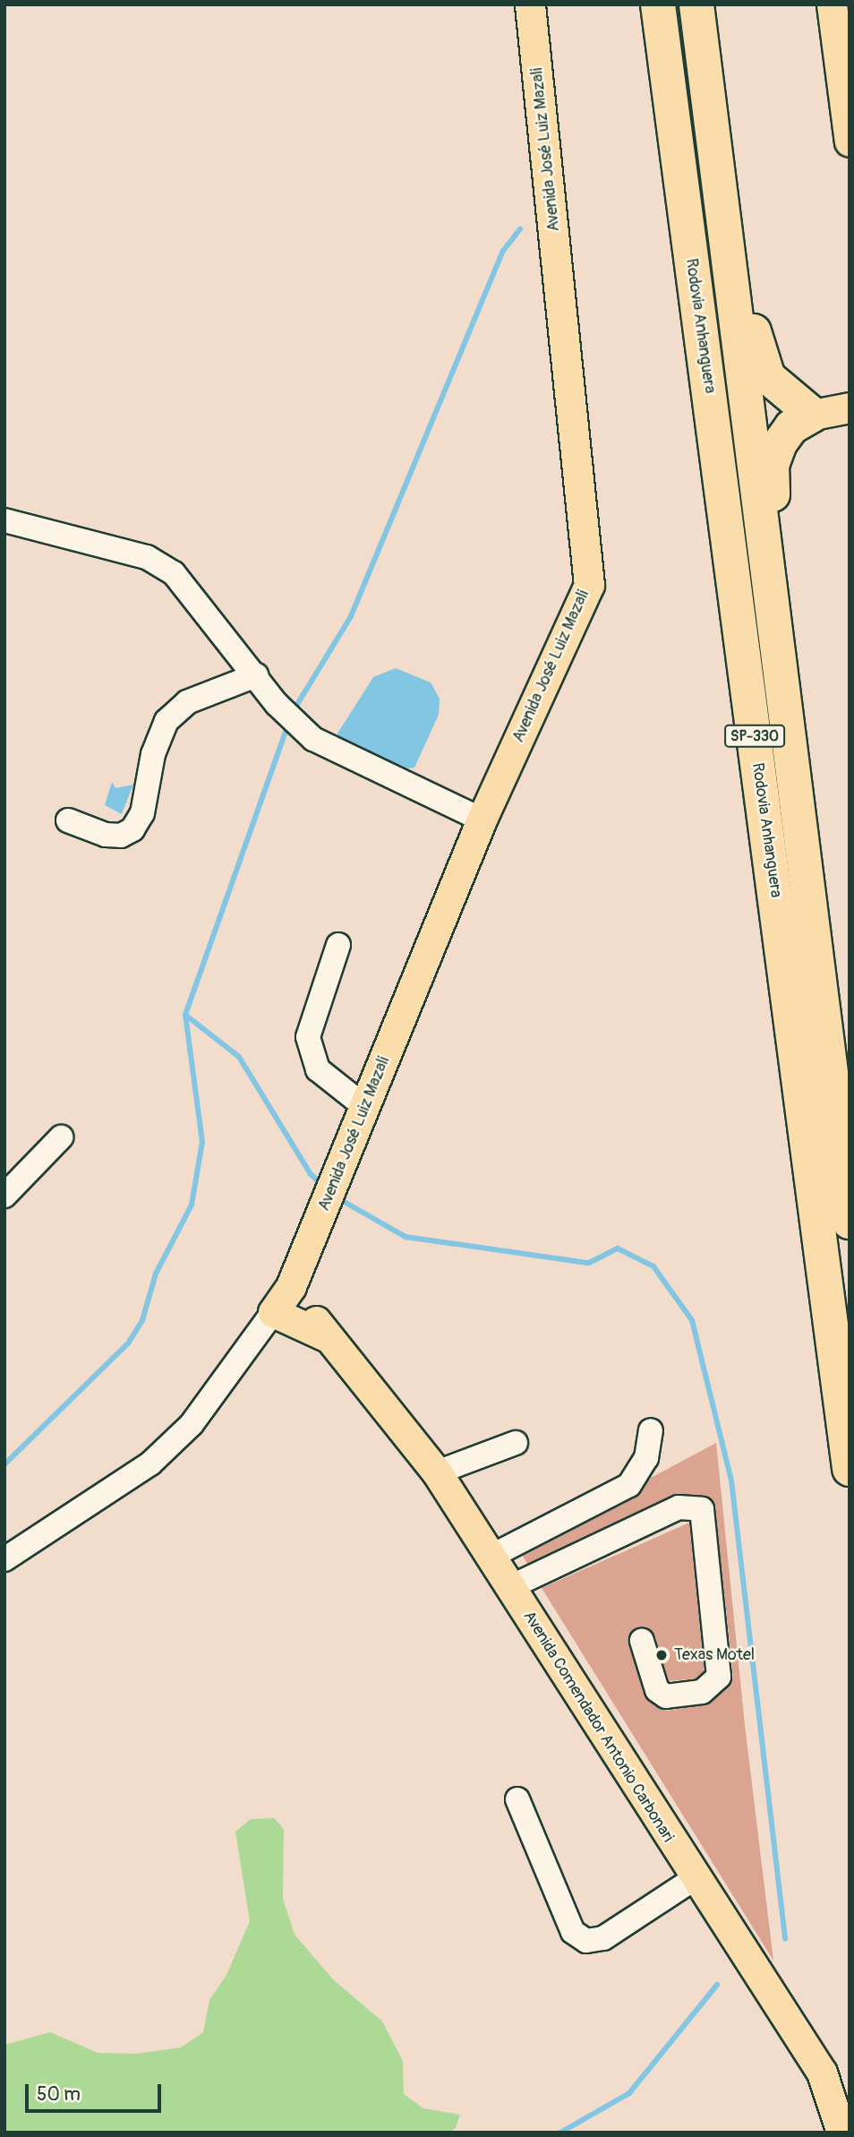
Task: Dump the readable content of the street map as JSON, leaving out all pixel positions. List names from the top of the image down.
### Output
{
  "streets": {
    "highway": ["Rodovia Anhanguera", "SP-330"],
    "main road": ["Avenida José Luiz Mazali", "Avenida Comendador Antonio Carbonari"]
  },
  "crossings": [
    ["Avenida José Luiz Mazali", "Avenida Comendador Antonio Carbonari"]
  ],
  "places": ["Texas Motel"],
  "scale_bar": "50 m"
}
